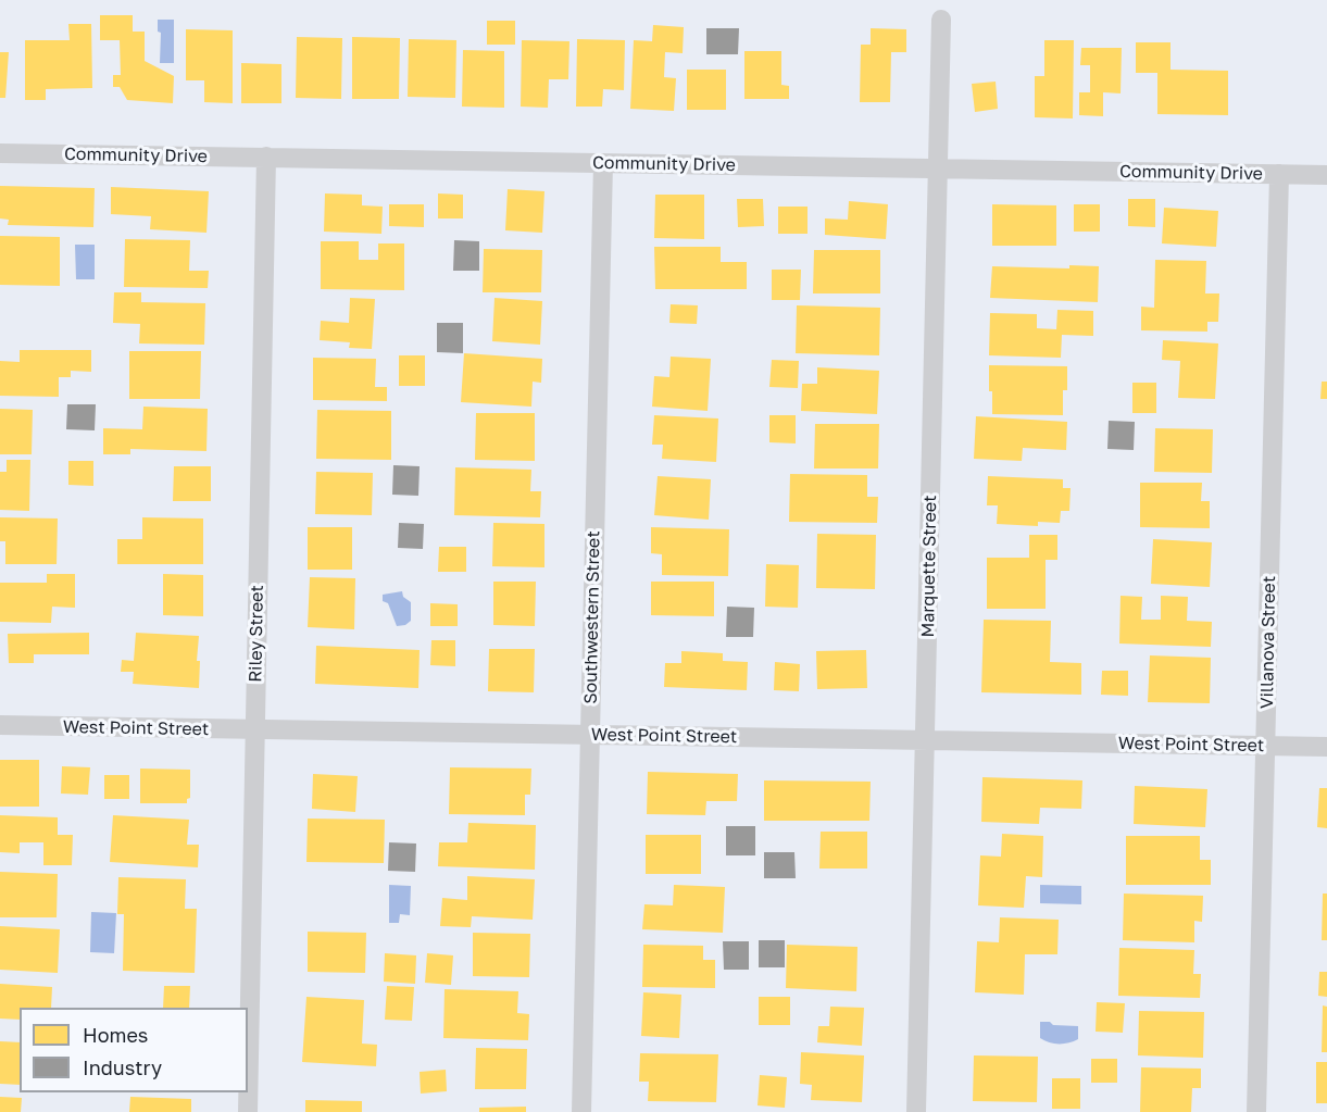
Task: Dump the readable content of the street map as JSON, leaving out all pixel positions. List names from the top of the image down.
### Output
{
  "streets": {
    "street": [
      "Community Drive",
      "Marquette Street",
      "Southwestern Street",
      "Riley Street",
      "Villanova Street",
      "West Point Street"
    ]
  },
  "crossings": [
    ["Community Drive", "Marquette Street"],
    ["Community Drive", "Southwestern Street"],
    ["Community Drive", "Riley Street"],
    ["Community Drive", "Villanova Street"],
    ["Marquette Street", "West Point Street"],
    ["Southwestern Street", "West Point Street"],
    ["Riley Street", "West Point Street"],
    ["Villanova Street", "West Point Street"]
  ],
  "legend": ["Homes", "Industry"]
}
